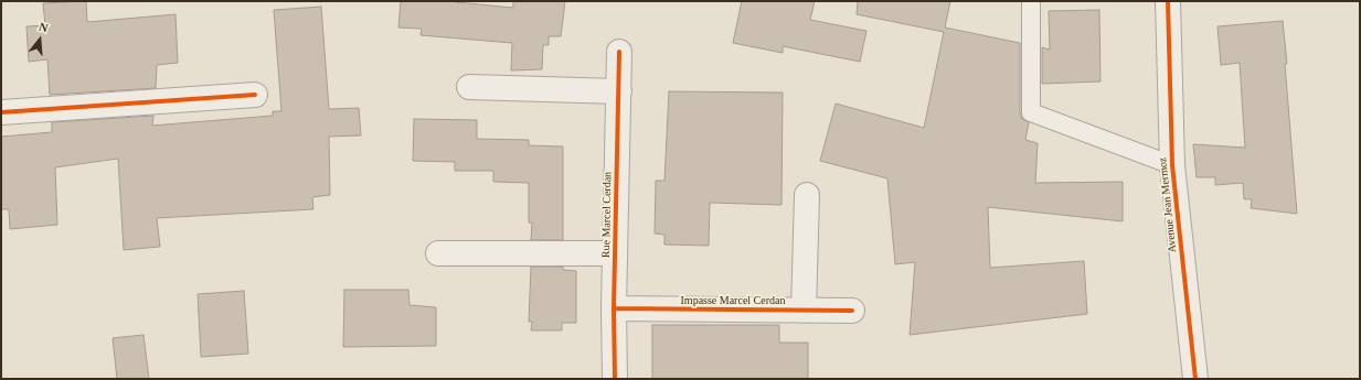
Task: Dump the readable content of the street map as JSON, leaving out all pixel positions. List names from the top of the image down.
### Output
{
  "streets": {
    "street": ["Avenue Jean Mermoz", "Rue Marcel Cerdan", "Impasse Marcel Cerdan"]
  },
  "crossings": [
    ["Rue Marcel Cerdan", "Impasse Marcel Cerdan"]
  ],
  "north": "top"
}
